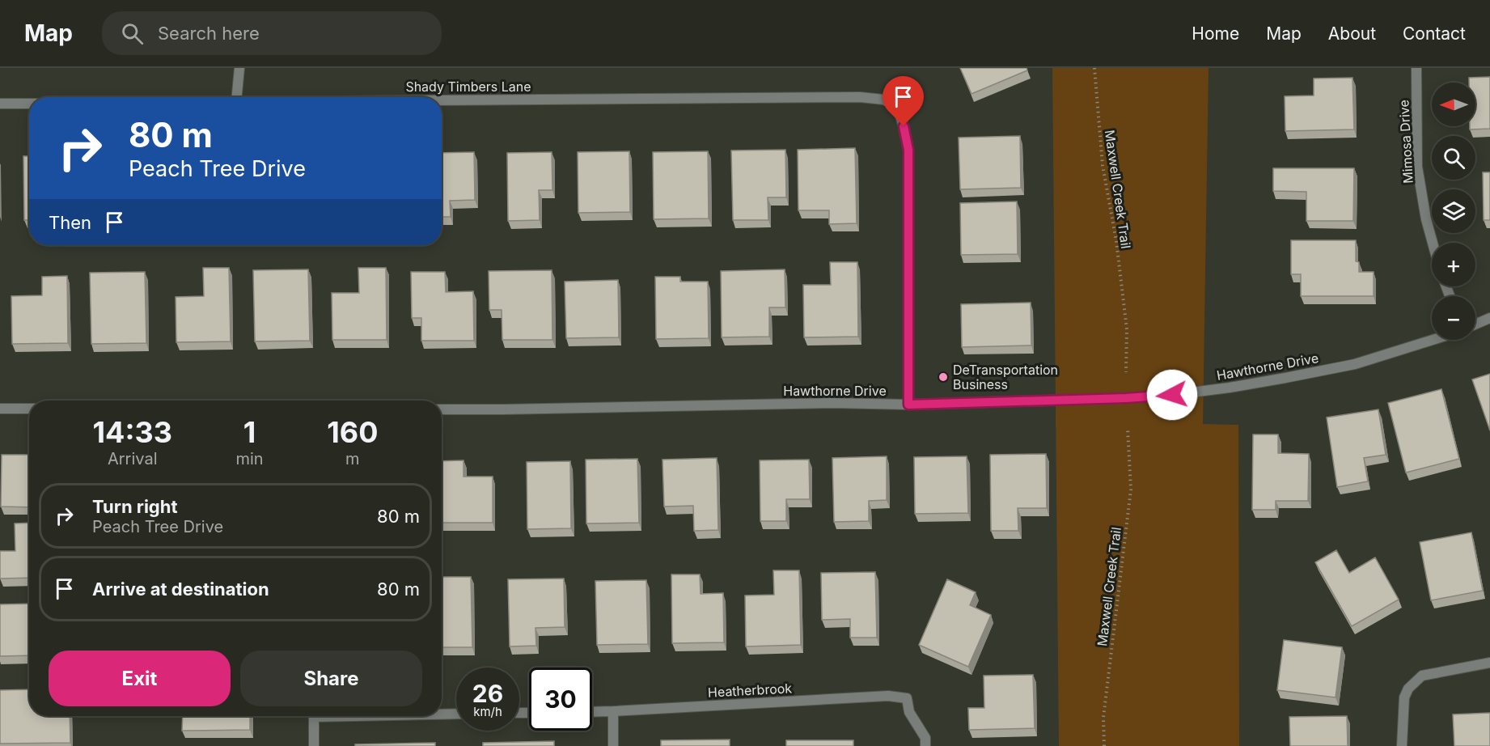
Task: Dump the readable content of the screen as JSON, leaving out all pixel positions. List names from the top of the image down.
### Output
{
  "streets": {
    "street": [
      "Shady Timbers Lane",
      "Mimosa Drive",
      "Hawthorne Drive",
      "Heatherbrook"
    ],
    "path": ["Maxwell Creek Trail"]
  },
  "crossings": [
    ["Shady Timbers Lane", "Hawthorne Drive"]
  ],
  "places": ["DeTransportation Business"],
  "north": "left",
  "page": {
    "header": "Map",
    "search": "Search here",
    "nav": [
      "Home",
      "Map",
      "About",
      "Contact"
    ],
    "map_buttons": ["+", "−"],
    "turn": ["80 m", "Peach Tree Drive"],
    "then": "Then",
    "eta": [
      "14:33",
      "Arrival",
      "1",
      "min",
      "160",
      "m"
    ],
    "list": [
      {
        "name": "Turn right",
        "note": "Peach Tree Drive",
        "value": "80 m"
      },
      {
        "name": "Arrive at destination",
        "value": "80 m"
      }
    ],
    "buttons": ["Exit", "Share"],
    "speed": "26 km/h",
    "limit": "30"
  }
}
